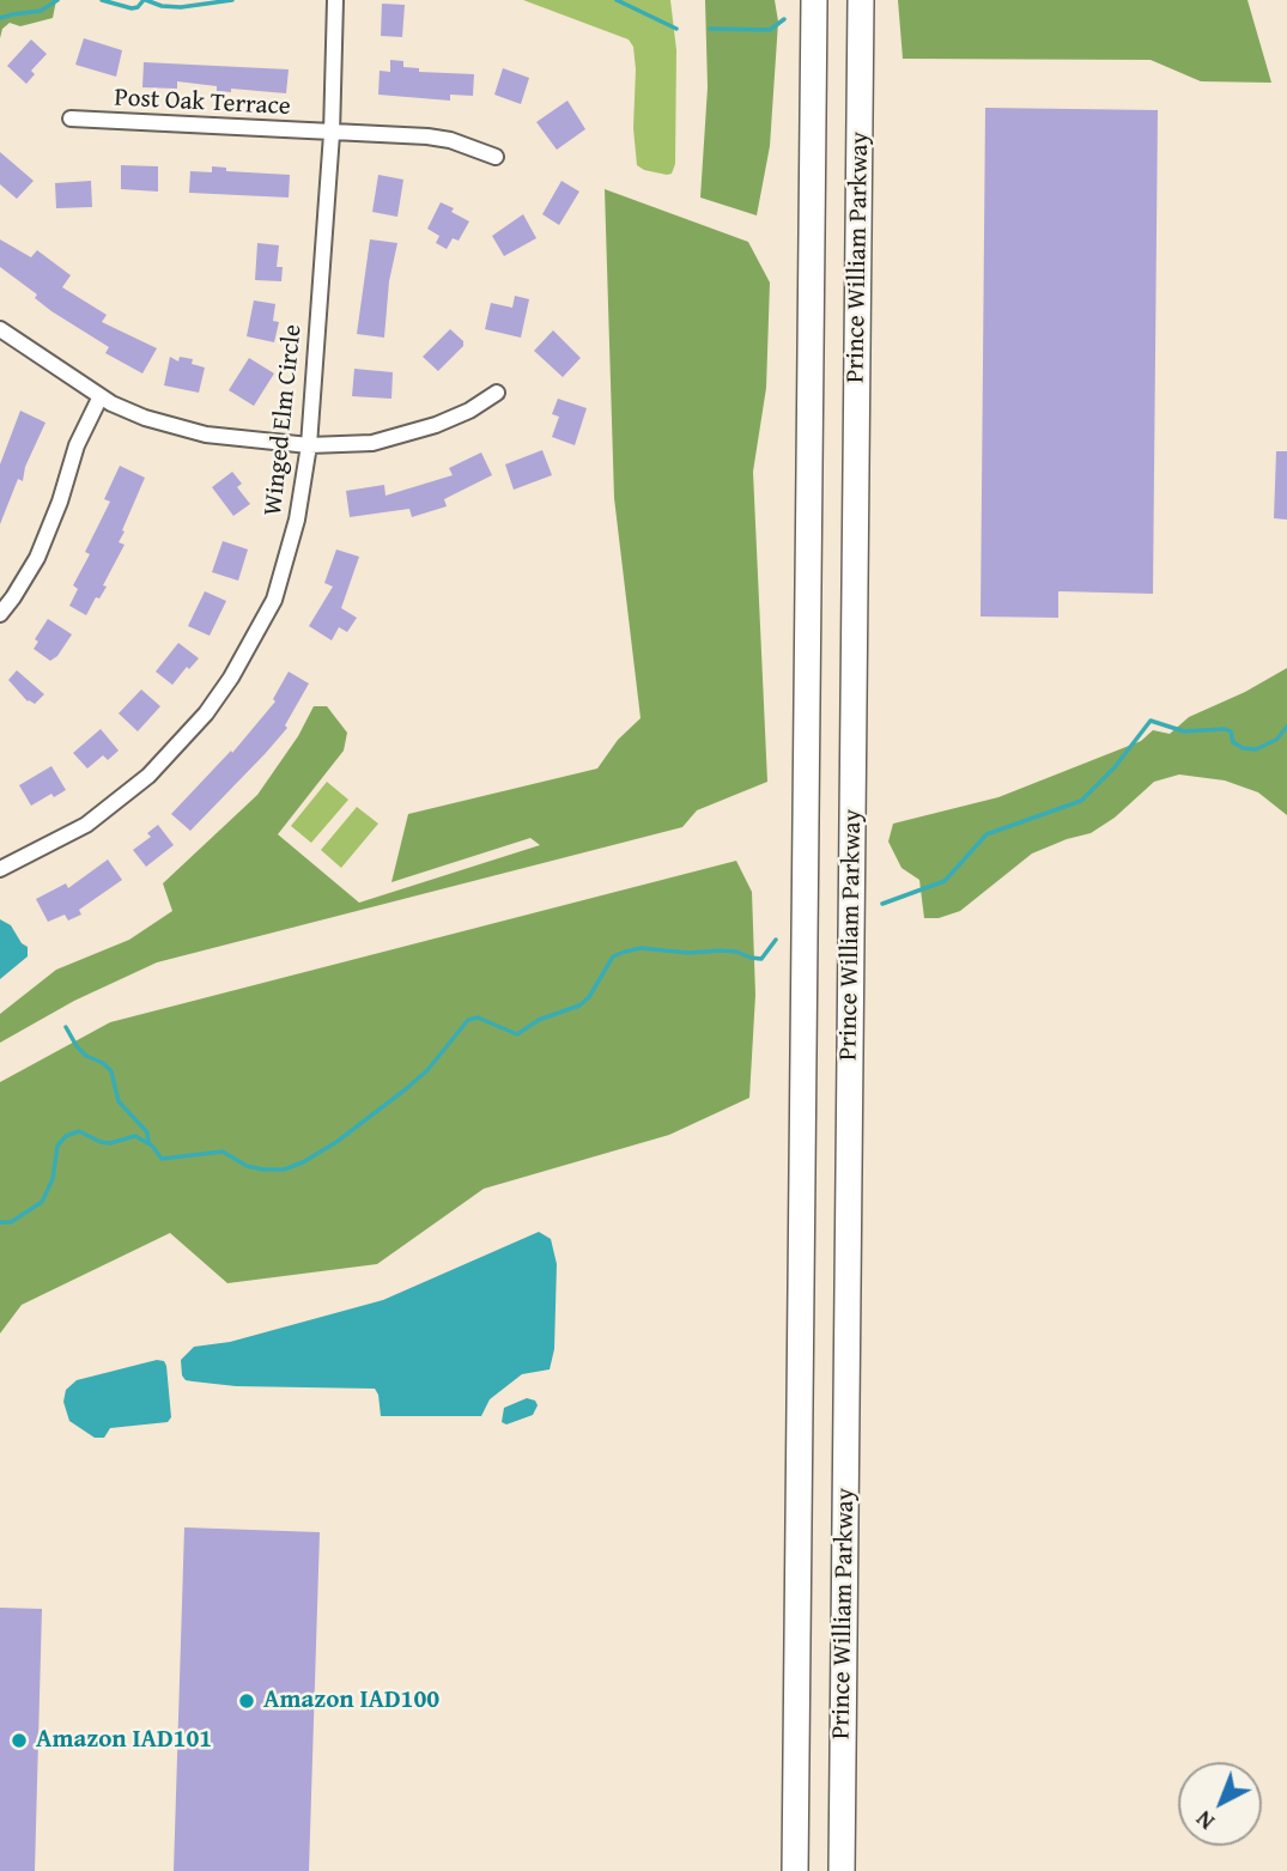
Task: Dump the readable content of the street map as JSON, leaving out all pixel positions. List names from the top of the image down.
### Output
{
  "streets": {
    "highway": ["Prince William Parkway"],
    "street": ["Post Oak Terrace", "Winged Elm Circle"]
  },
  "crossings": [
    ["Post Oak Terrace", "Winged Elm Circle"]
  ],
  "places": ["Amazon IAD100", "Amazon IAD101"],
  "north": "bottom left"
}
